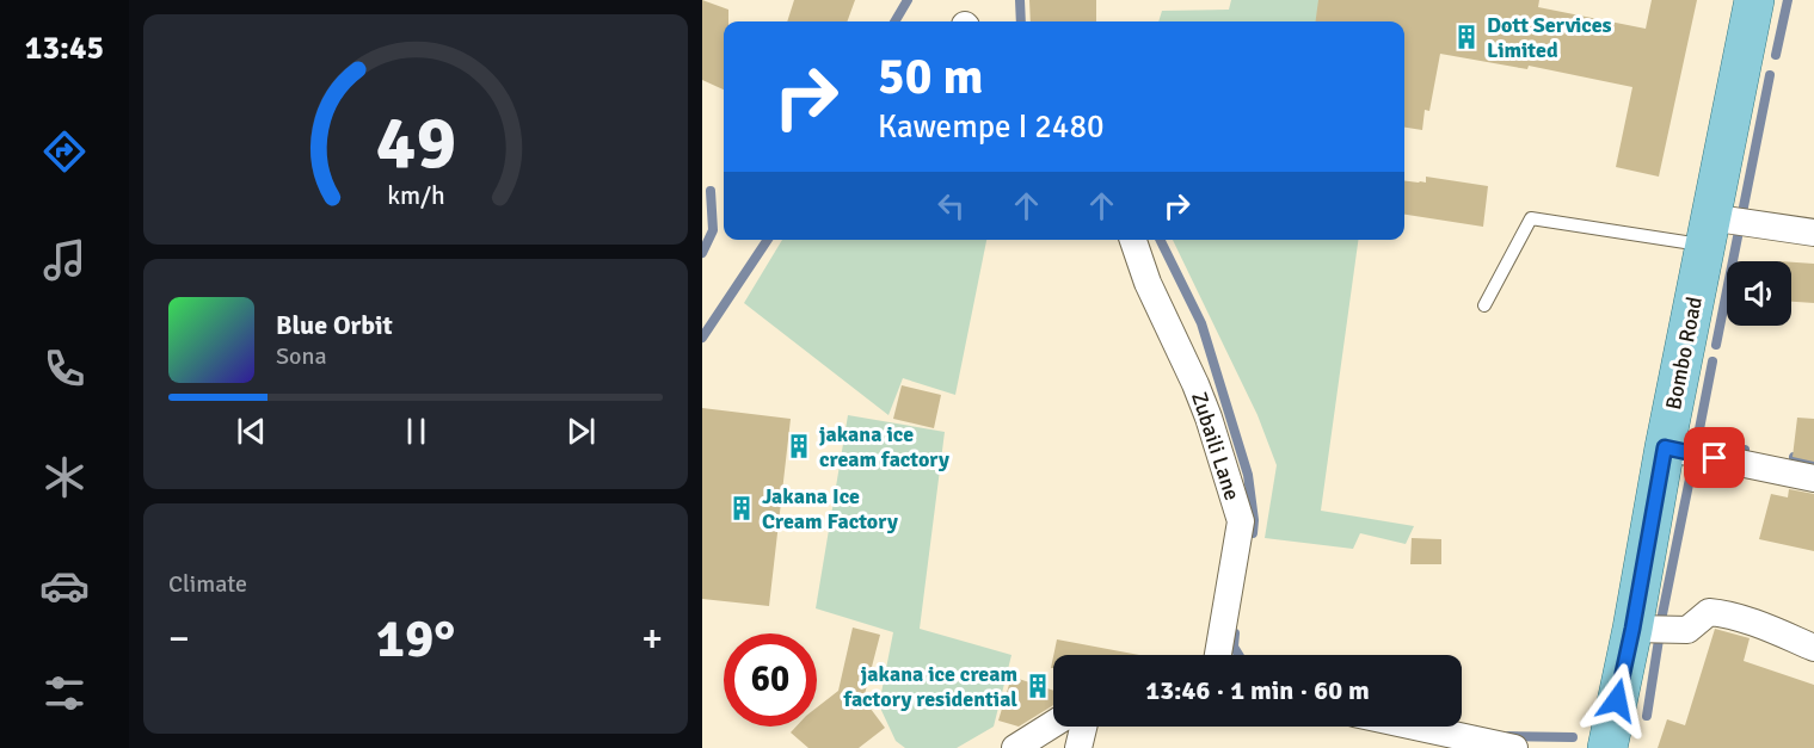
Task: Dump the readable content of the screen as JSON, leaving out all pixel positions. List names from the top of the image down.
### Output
{
  "streets": {
    "main road": ["Bombo Road"],
    "street": ["Zubaili Lane"]
  },
  "places": {
    "building": [
      "Dott Services Limited",
      "jakana ice cream factory",
      "Jakana Ice Cream Factory",
      "jakana ice cream factory residential"
    ]
  },
  "page": {
    "tabs": "13:45",
    "turn": ["50 m", "Kawempe I 2480"],
    "song": ["Blue Orbit", "Sona"],
    "tile": "Climate",
    "heat": ["−", "19°", "+"],
    "limit": "60",
    "trip": "13:46 · 1 min · 60 m",
    "gauge": ["49", "km/h"]
  }
}
